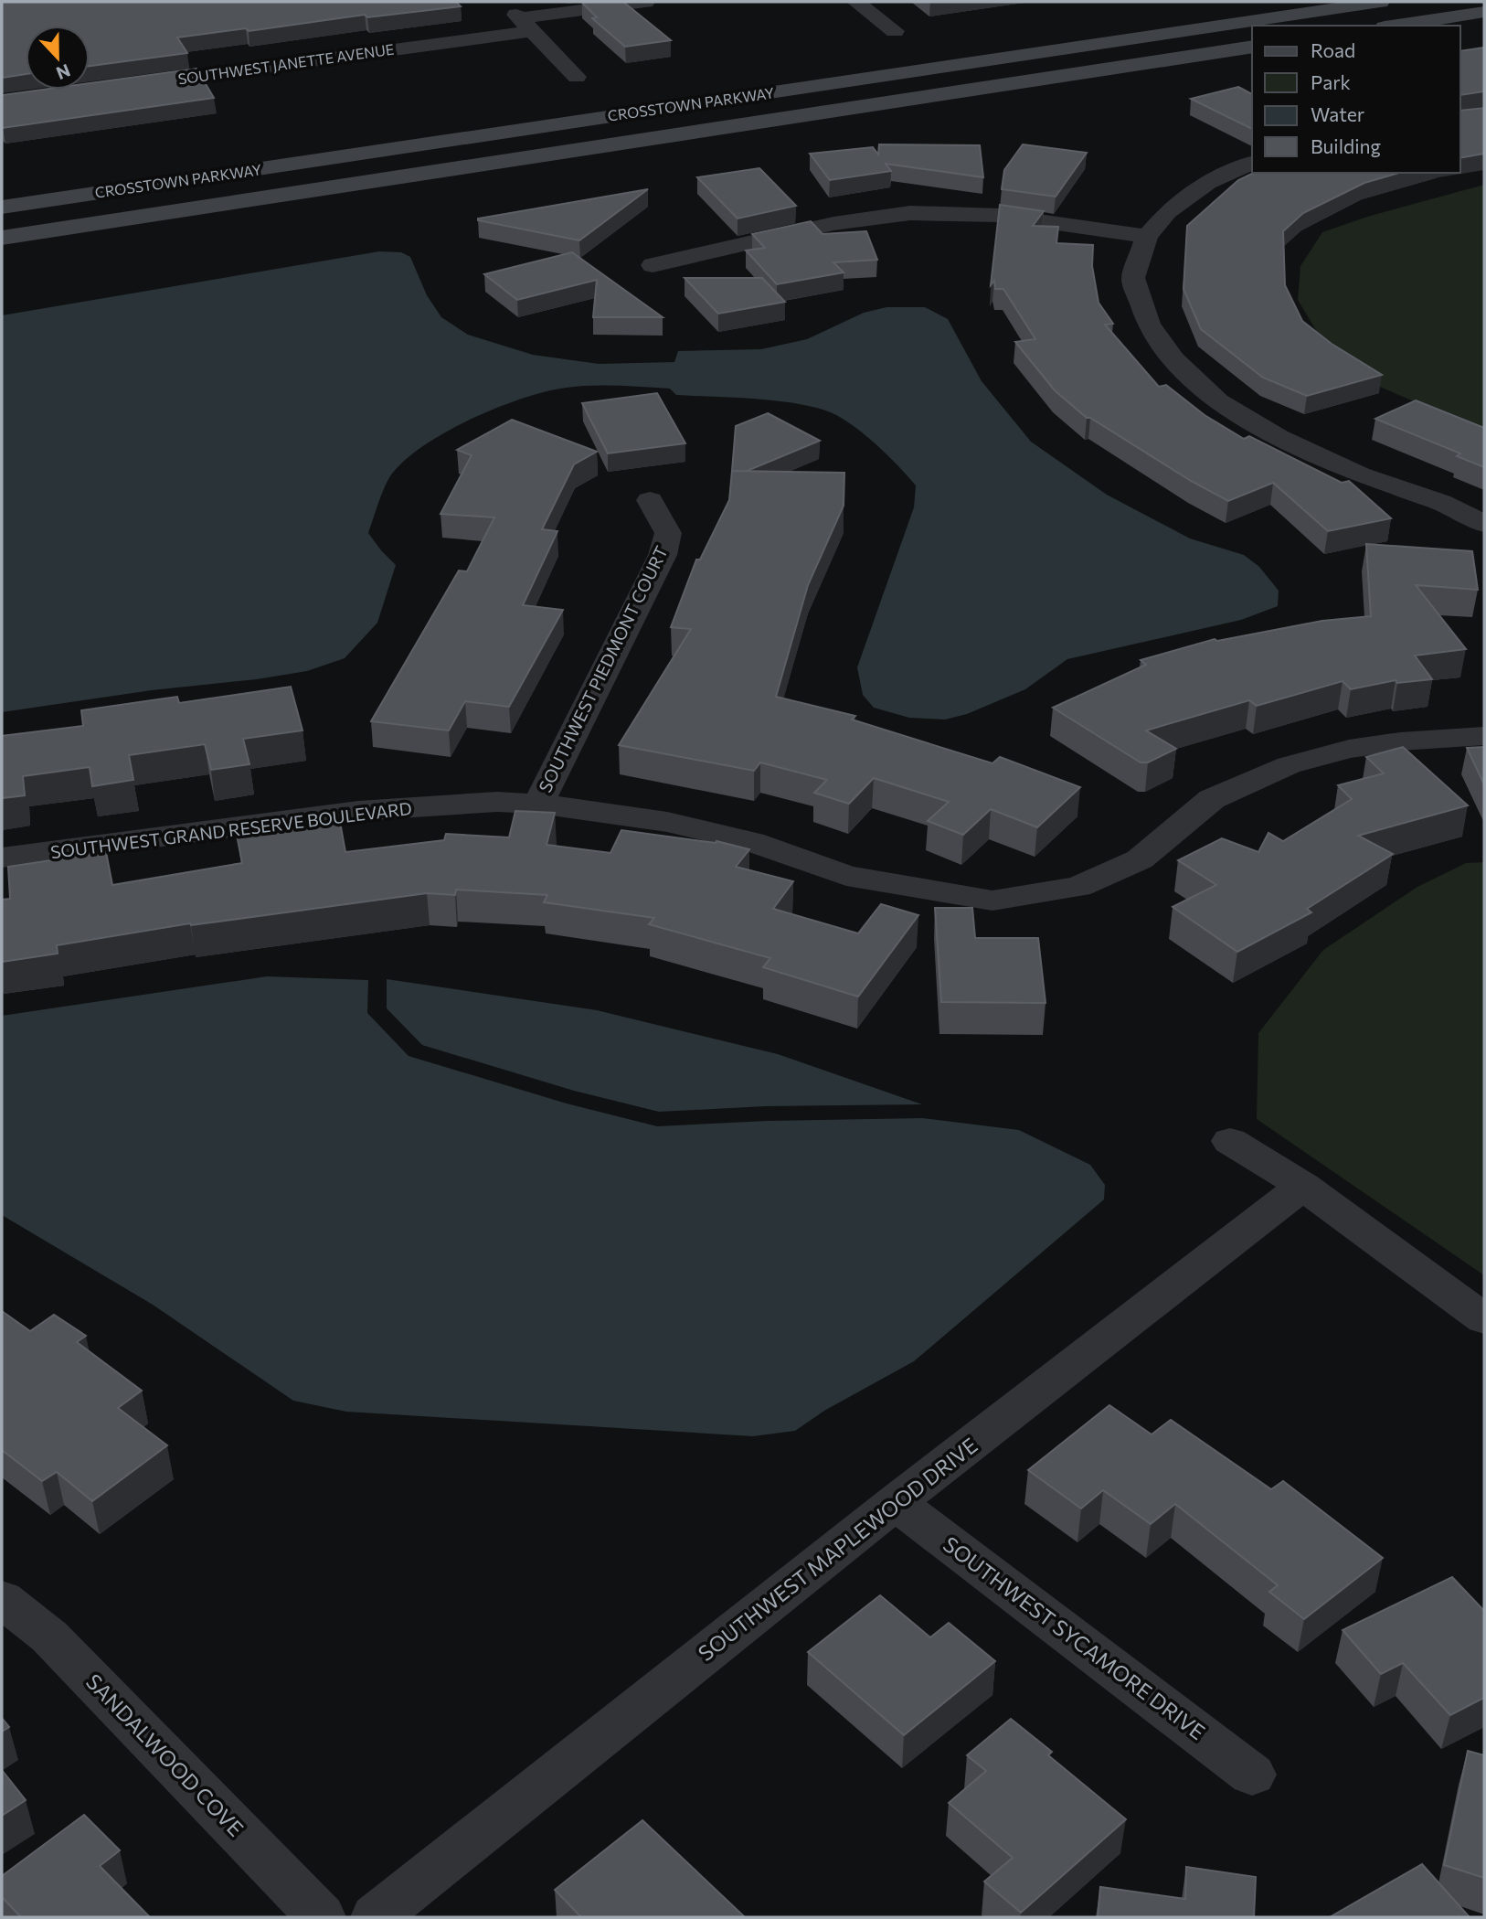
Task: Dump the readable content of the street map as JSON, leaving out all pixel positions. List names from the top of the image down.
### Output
{
  "streets": {
    "main road": ["CROSSTOWN PARKWAY"],
    "street": [
      "SOUTHWEST JANETTE AVENUE",
      "SOUTHWEST PIEDMONT COURT",
      "SOUTHWEST GRAND RESERVE BOULEVARD",
      "SOUTHWEST MAPLEWOOD DRIVE",
      "SOUTHWEST SYCAMORE DRIVE",
      "SANDALWOOD COVE"
    ]
  },
  "crossings": [
    ["SOUTHWEST PIEDMONT COURT", "SOUTHWEST GRAND RESERVE BOULEVARD"],
    ["SOUTHWEST MAPLEWOOD DRIVE", "SOUTHWEST SYCAMORE DRIVE"]
  ],
  "legend": [
    "Road",
    "Park",
    "Water",
    "Building"
  ],
  "north": "bottom"
}
